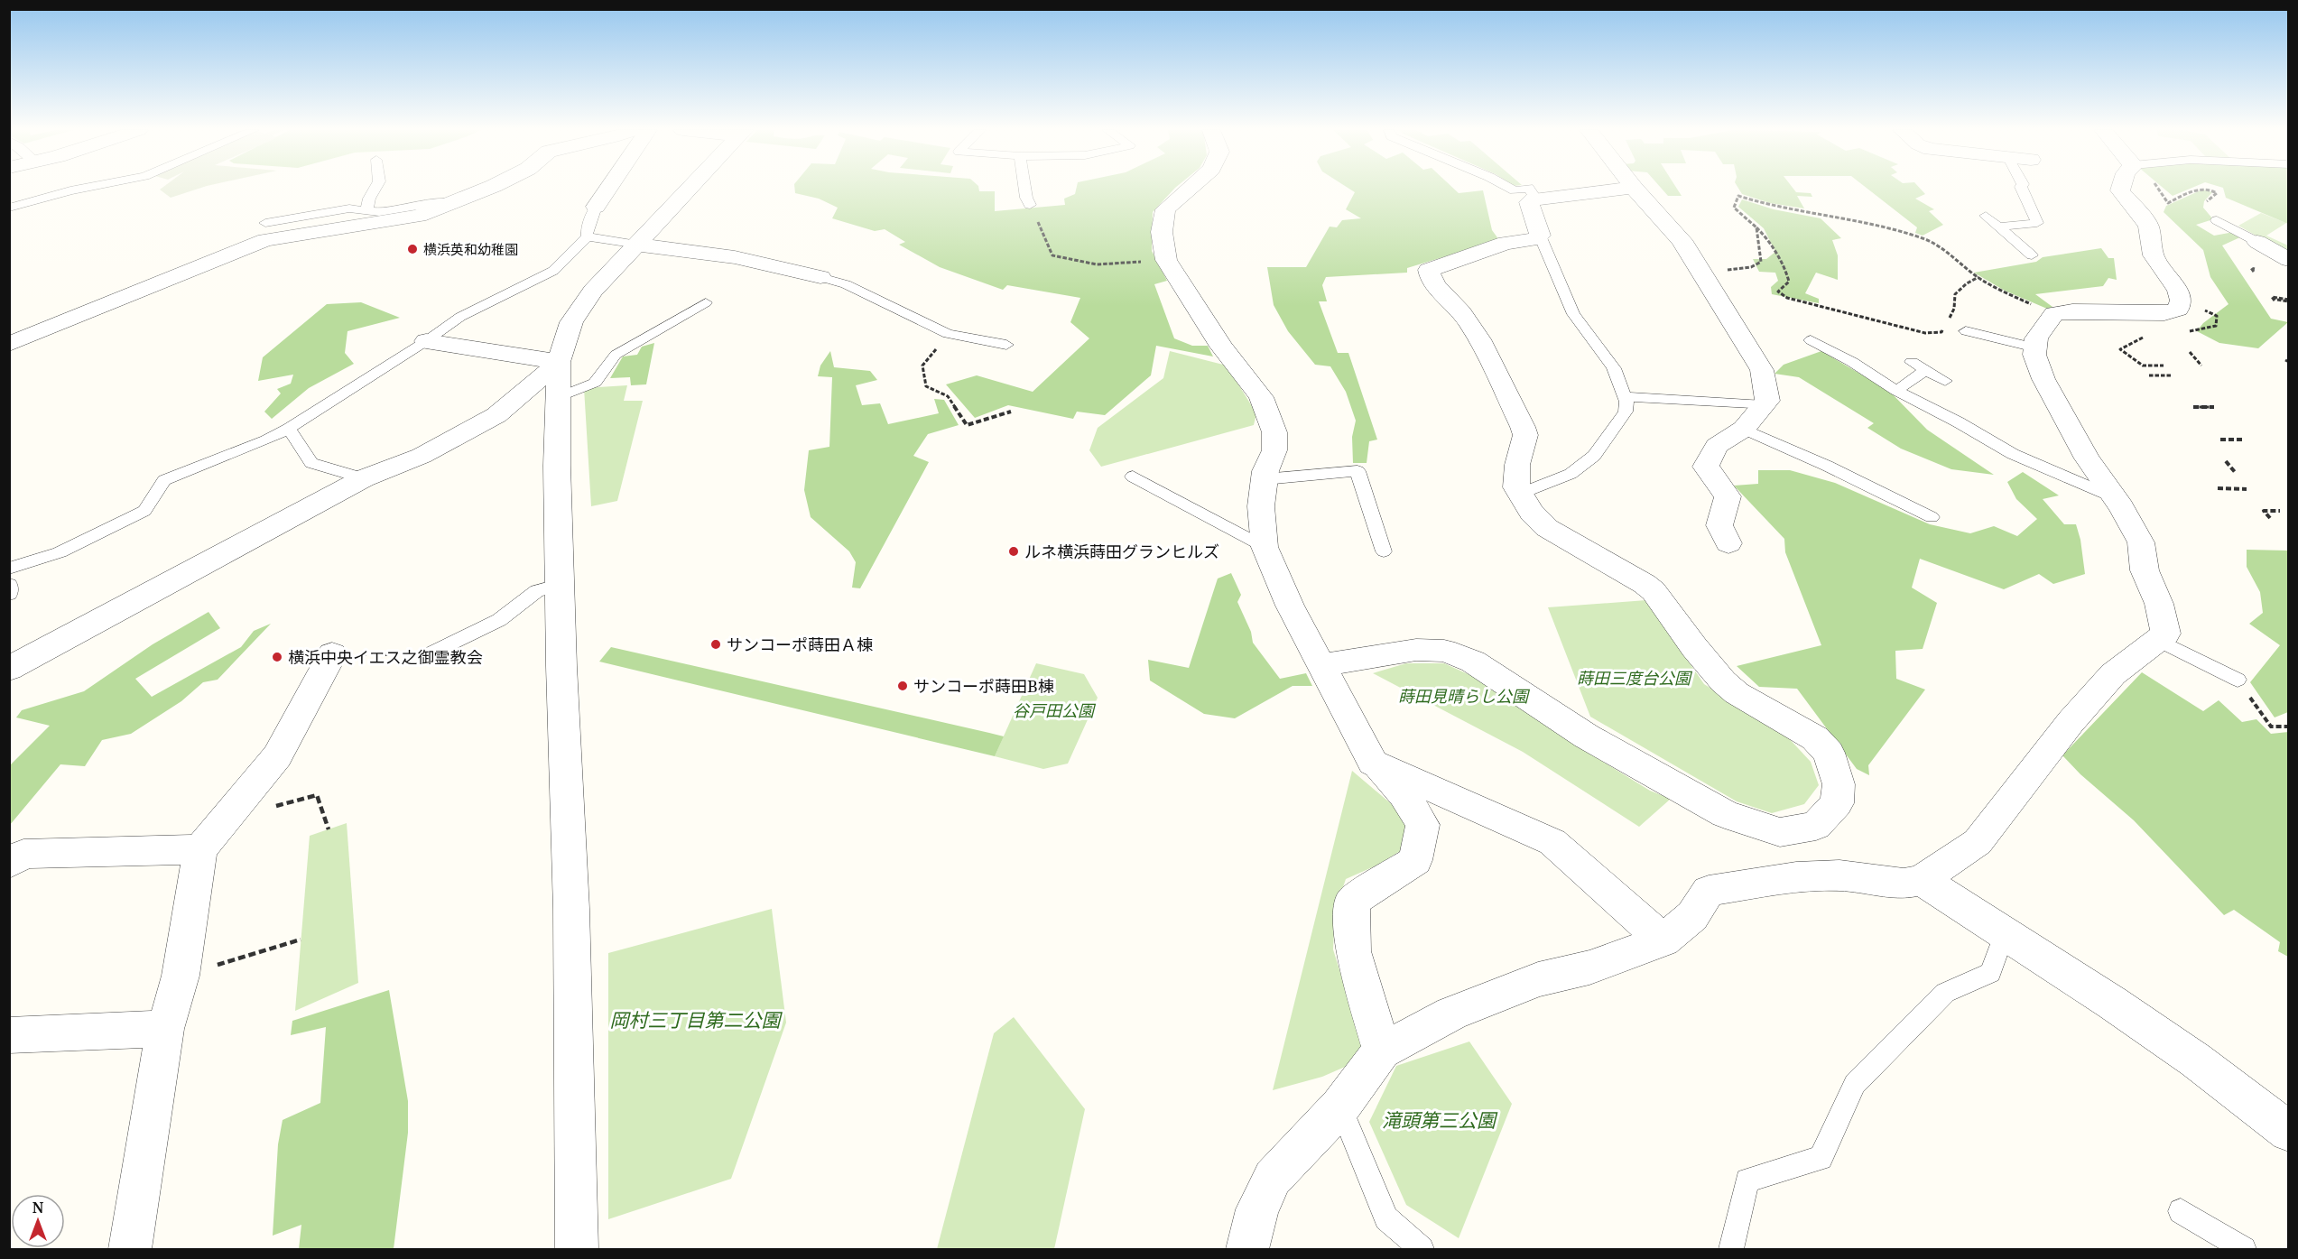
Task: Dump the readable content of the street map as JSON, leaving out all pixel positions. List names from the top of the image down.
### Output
{
  "parks": [
    "蒔田三度台公園",
    "蒔田見晴らし公園",
    "谷戸田公園",
    "岡村三丁目第二公園",
    "滝頭第三公園"
  ],
  "places": [
    "横浜英和幼稚園",
    "ルネ横浜蒔田グランヒルズ",
    "サンコーポ蒔田Ａ棟",
    "横浜中央イエス之御霊教会",
    "サンコーポ蒔田B棟"
  ],
  "north": "top"
}
